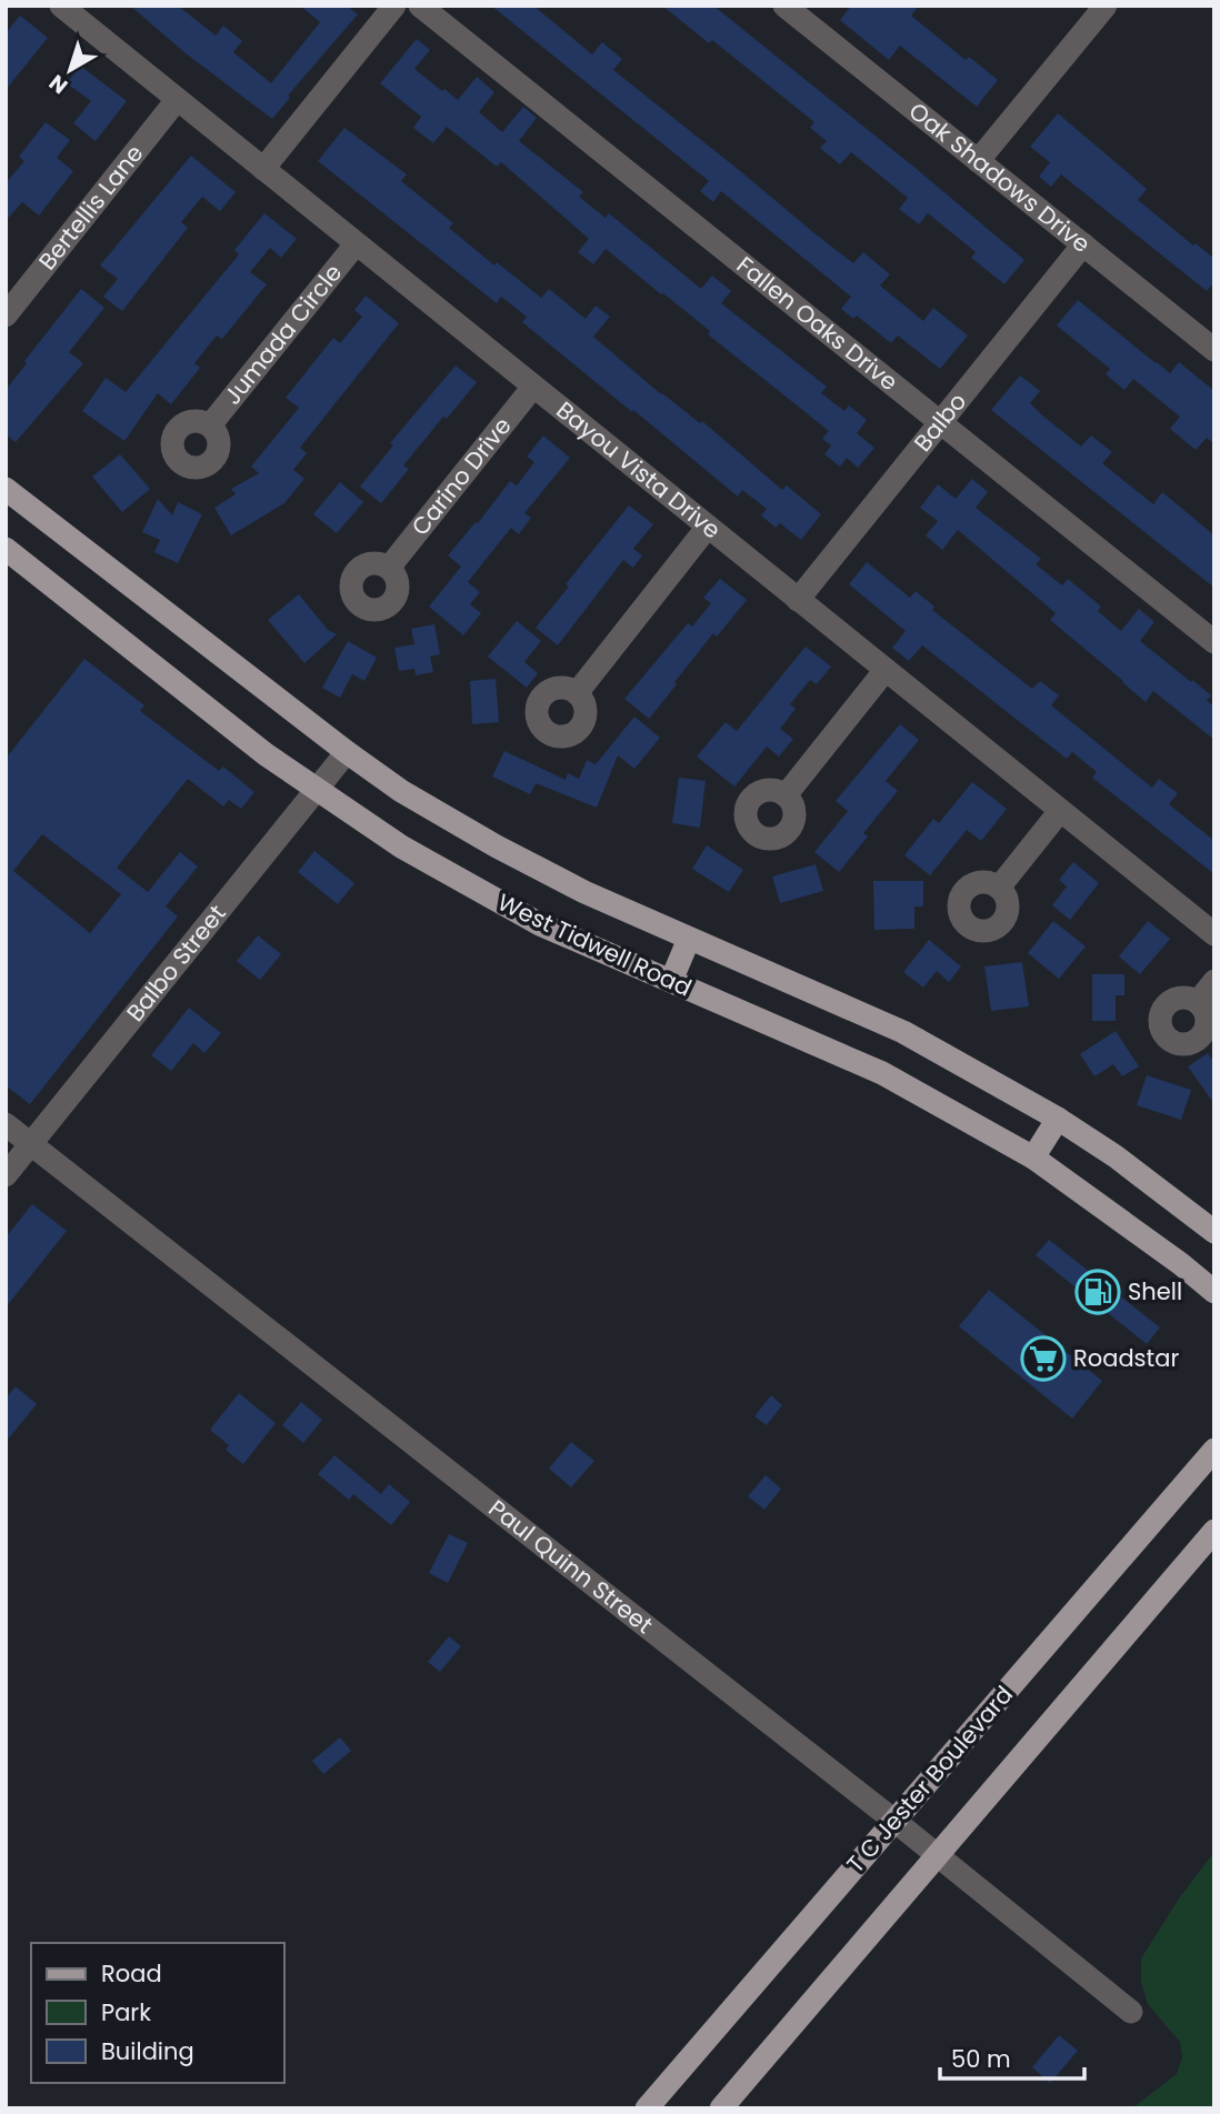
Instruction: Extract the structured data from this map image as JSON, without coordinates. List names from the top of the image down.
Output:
{
  "streets": {
    "main road": ["West Tidwell Road", "T C Jester Boulevard"],
    "street": [
      "Oak Shadows Drive",
      "Bertellis Lane",
      "Fallen Oaks Drive",
      "Jumada Circle",
      "Balbo",
      "Bayou Vista Drive",
      "Carino Drive",
      "Balbo Street",
      "Paul Quinn Street"
    ]
  },
  "crossings": [
    ["Oak Shadows Drive", "Balbo"],
    ["Bertellis Lane", "Bayou Vista Drive"],
    ["Fallen Oaks Drive", "Balbo"],
    ["Jumada Circle", "Bayou Vista Drive"],
    ["Balbo", "Bayou Vista Drive"],
    ["Bayou Vista Drive", "Carino Drive"],
    ["West Tidwell Road", "Balbo Street"],
    ["Balbo Street", "Paul Quinn Street"],
    ["Paul Quinn Street", "T C Jester Boulevard"]
  ],
  "places": {
    "fuel station": ["Shell"],
    "supermarket": ["Roadstar"]
  },
  "legend": ["Road", "Park", "Building"],
  "scale_bar": "50 m",
  "north": "bottom left"
}
